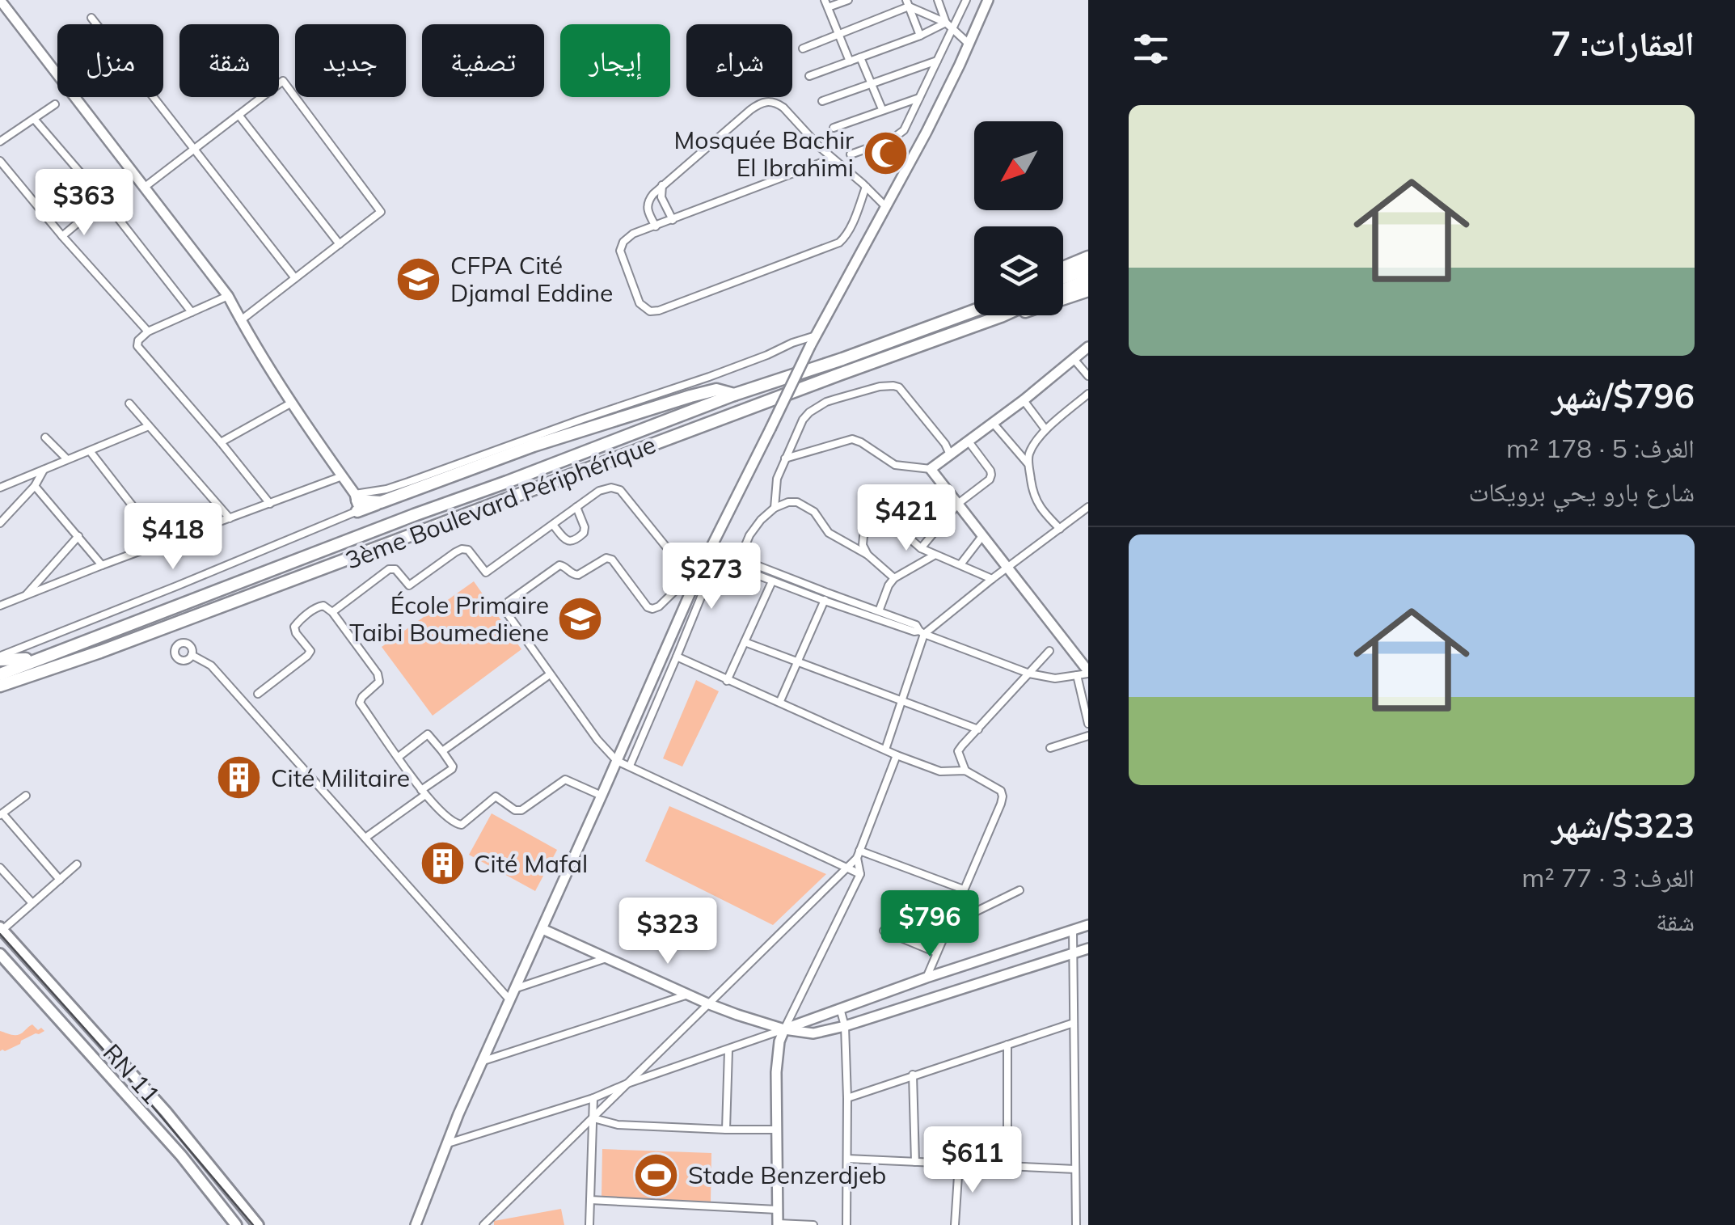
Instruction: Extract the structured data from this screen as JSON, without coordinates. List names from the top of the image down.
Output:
{
  "streets": {
    "highway": ["3ème Boulevard Périphérique"],
    "main road": ["RN 11"]
  },
  "places": {
    "mosque": ["Mosquée Bachir El Ibrahimi"],
    "school or university": ["CFPA Cité Djamal Eddine", "École Primaire Taibi Boumediene"],
    "building": ["Cité Militaire", "Cité Mafal"],
    "sports": ["Stade Benzerdjeb"]
  },
  "north": "bottom left",
  "page": {
    "heading": "العقارات: 7",
    "chip": [
      "شراء",
      "إيجار",
      "تصفية",
      "جديد",
      "شقة",
      "منزل"
    ],
    "list": [
      {
        "name": "$796/شهر",
        "note": "الغرف: 5 · 178 m² · شارع بارو يحي برويكات"
      },
      {
        "name": "$323/شهر",
        "note": "الغرف: 3 · 77 m² · شقة"
      }
    ],
    "price": [
      "$363",
      "$421",
      "$418",
      "$273",
      "$796",
      "$323",
      "$611"
    ]
  }
}
